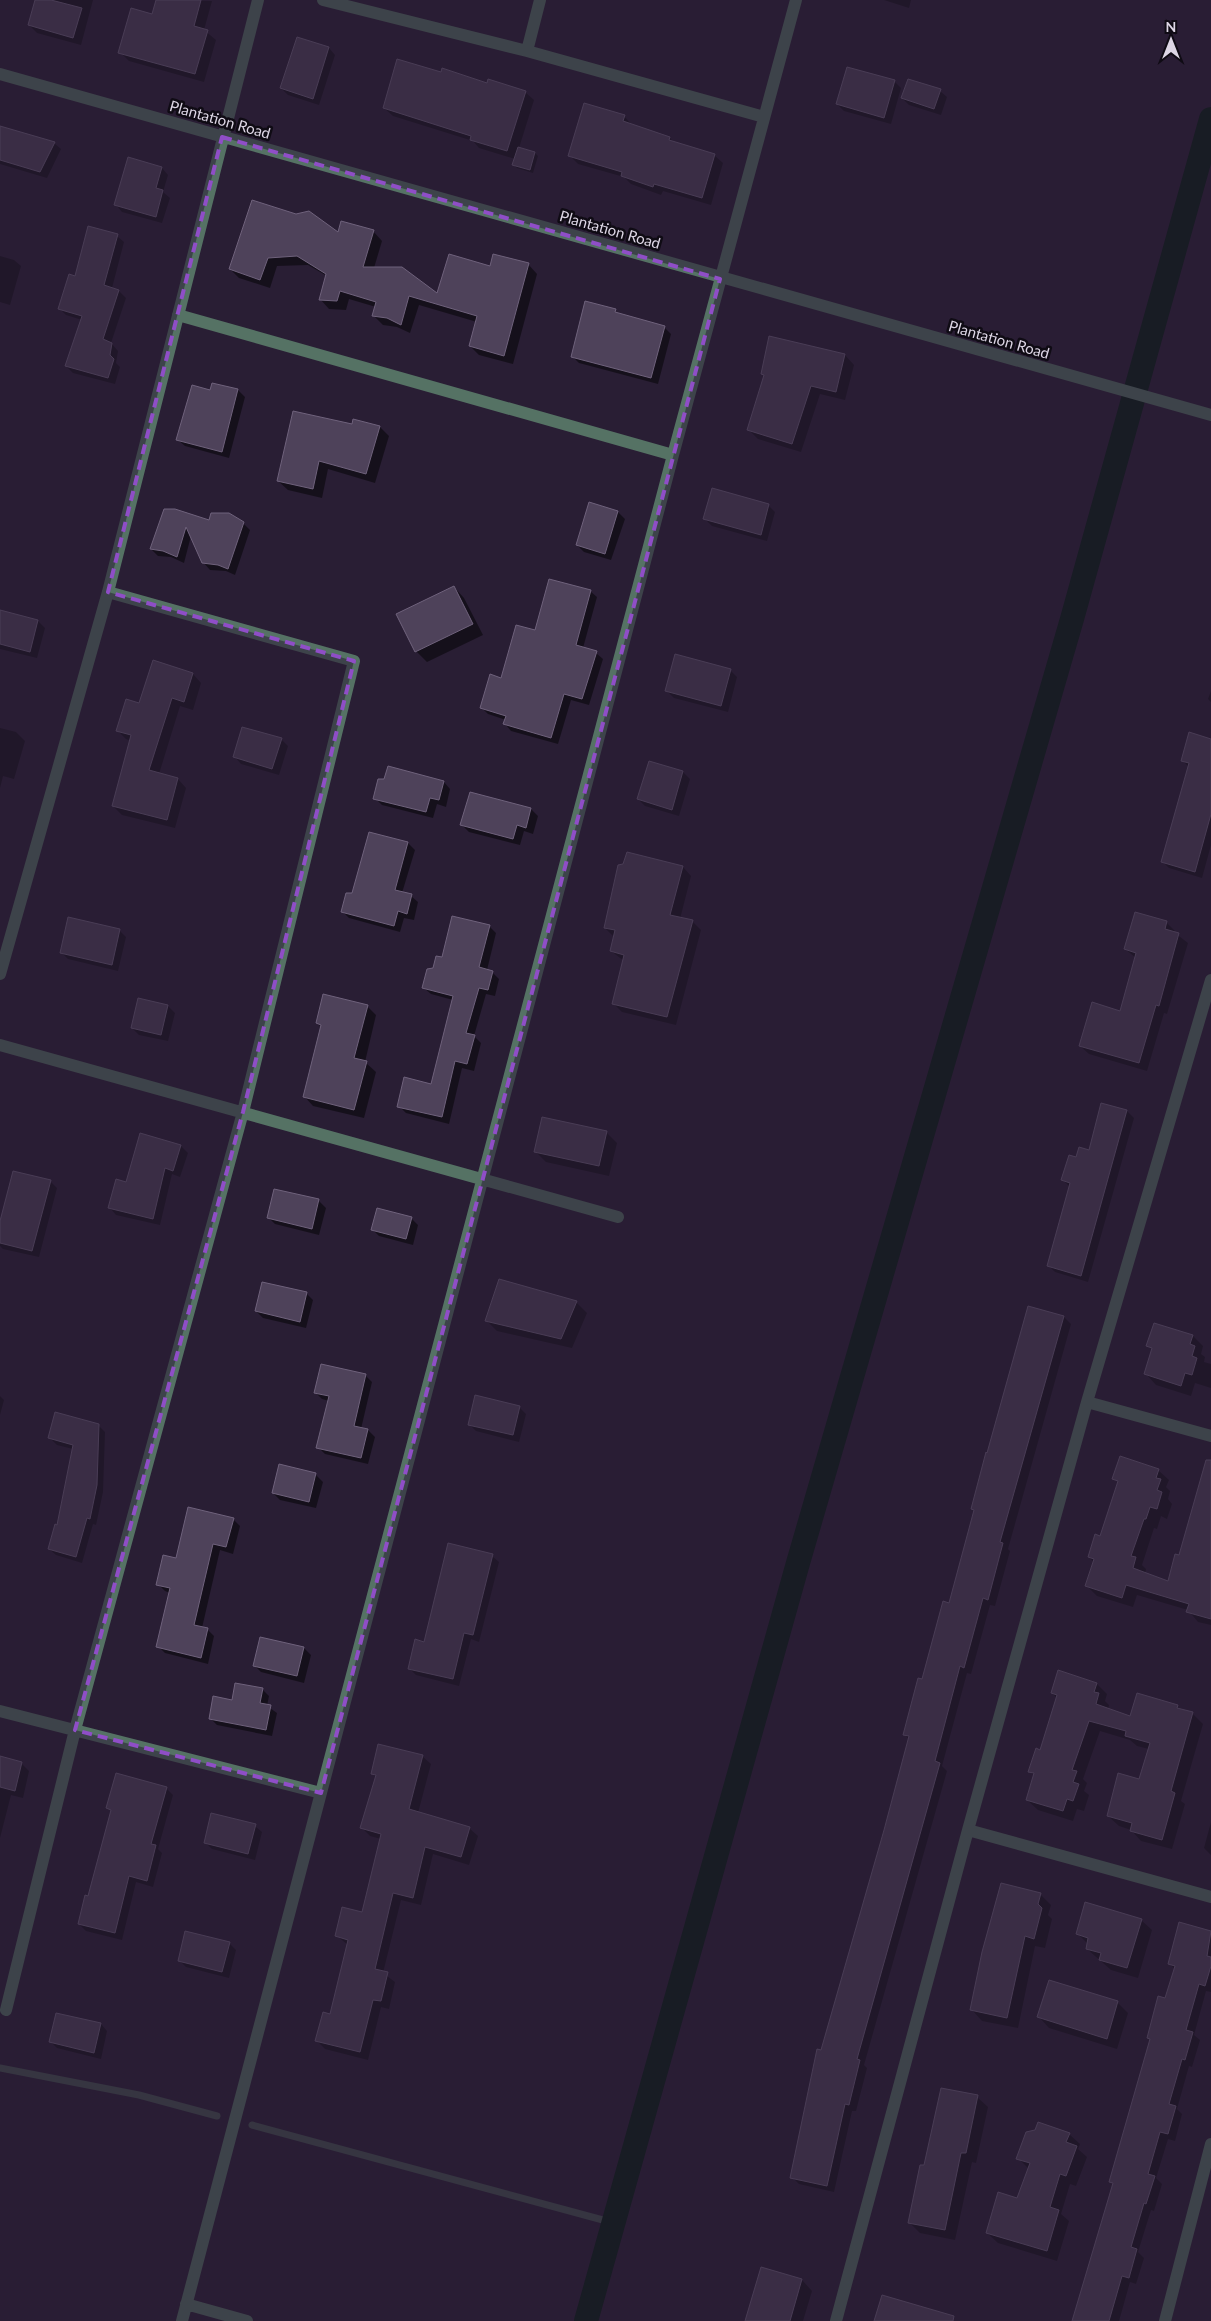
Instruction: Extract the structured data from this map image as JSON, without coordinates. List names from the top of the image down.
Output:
{
  "streets": {
    "street": ["Plantation Road"]
  },
  "north": "top"
}
